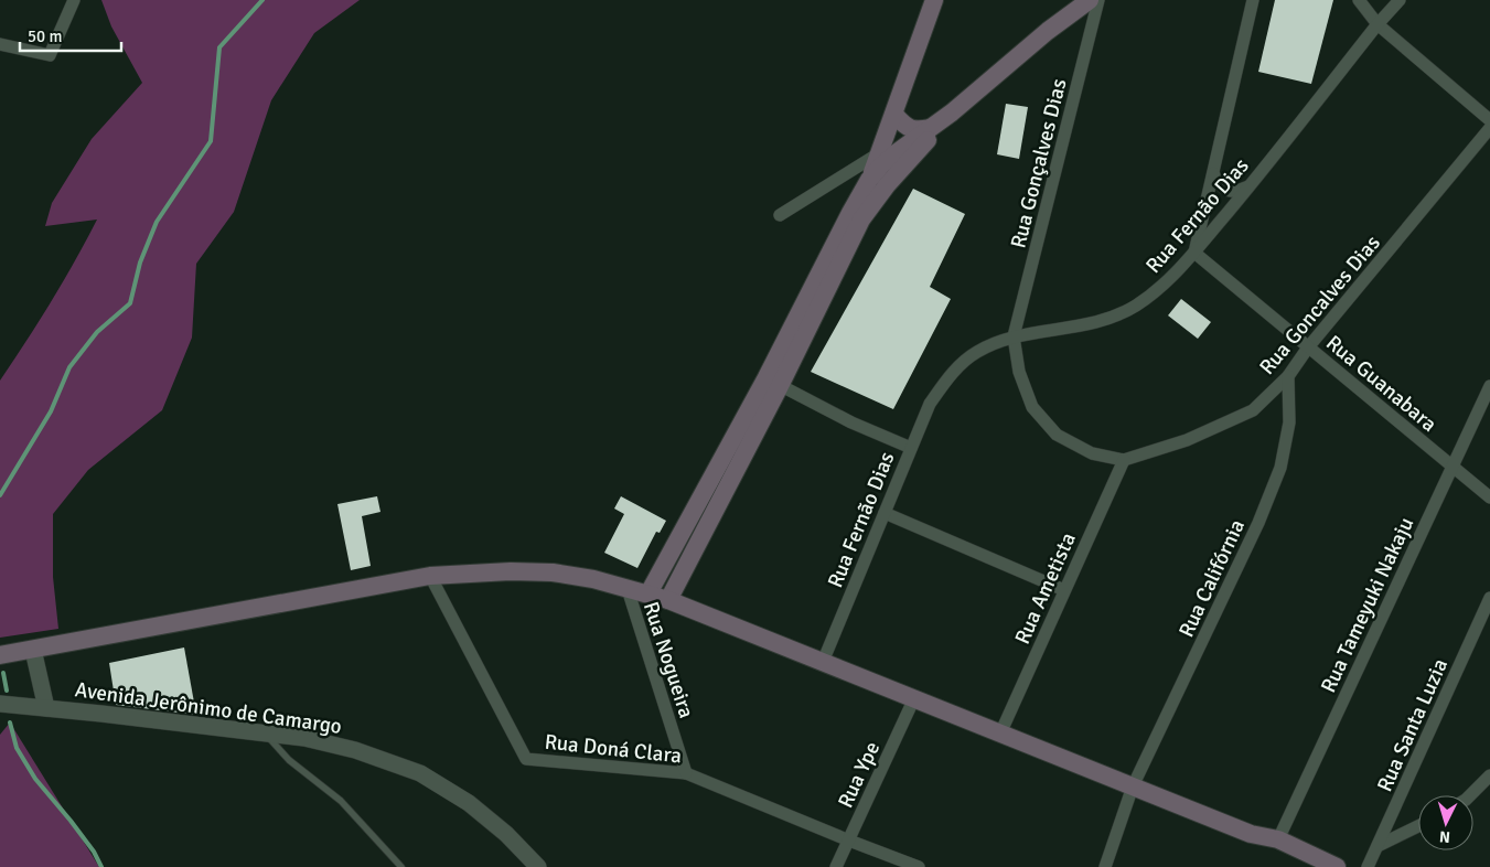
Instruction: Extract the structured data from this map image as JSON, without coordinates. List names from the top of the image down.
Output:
{
  "streets": {
    "street": [
      "Rua Gonçalves Dias",
      "Rua Fernão Dias",
      "Rua Goncalves Dias",
      "Rua Guanabara",
      "Rua Califórnia",
      "Rua Ametista",
      "Rua Tameyuki Nakaju",
      "Rua Nogueira",
      "Avenida Jerônimo de Camargo",
      "Rua Santa Luzia",
      "Rua Doná Clara",
      "Rua Ype"
    ]
  },
  "crossings": [
    ["Rua Gonçalves Dias", "Rua Fernão Dias"],
    ["Rua Gonçalves Dias", "Rua Goncalves Dias"],
    ["Rua Fernão Dias", "Rua Goncalves Dias"],
    ["Rua Fernão Dias", "Rua Guanabara"],
    ["Rua Goncalves Dias", "Rua Guanabara"],
    ["Rua Goncalves Dias", "Rua Califórnia"],
    ["Rua Goncalves Dias", "Rua Ametista"],
    ["Rua Guanabara", "Rua Tameyuki Nakaju"],
    ["Rua Nogueira", "Rua Doná Clara"],
    ["Rua Doná Clara", "Rua Ype"]
  ],
  "scale_bar": "50 m",
  "north": "bottom"
}
